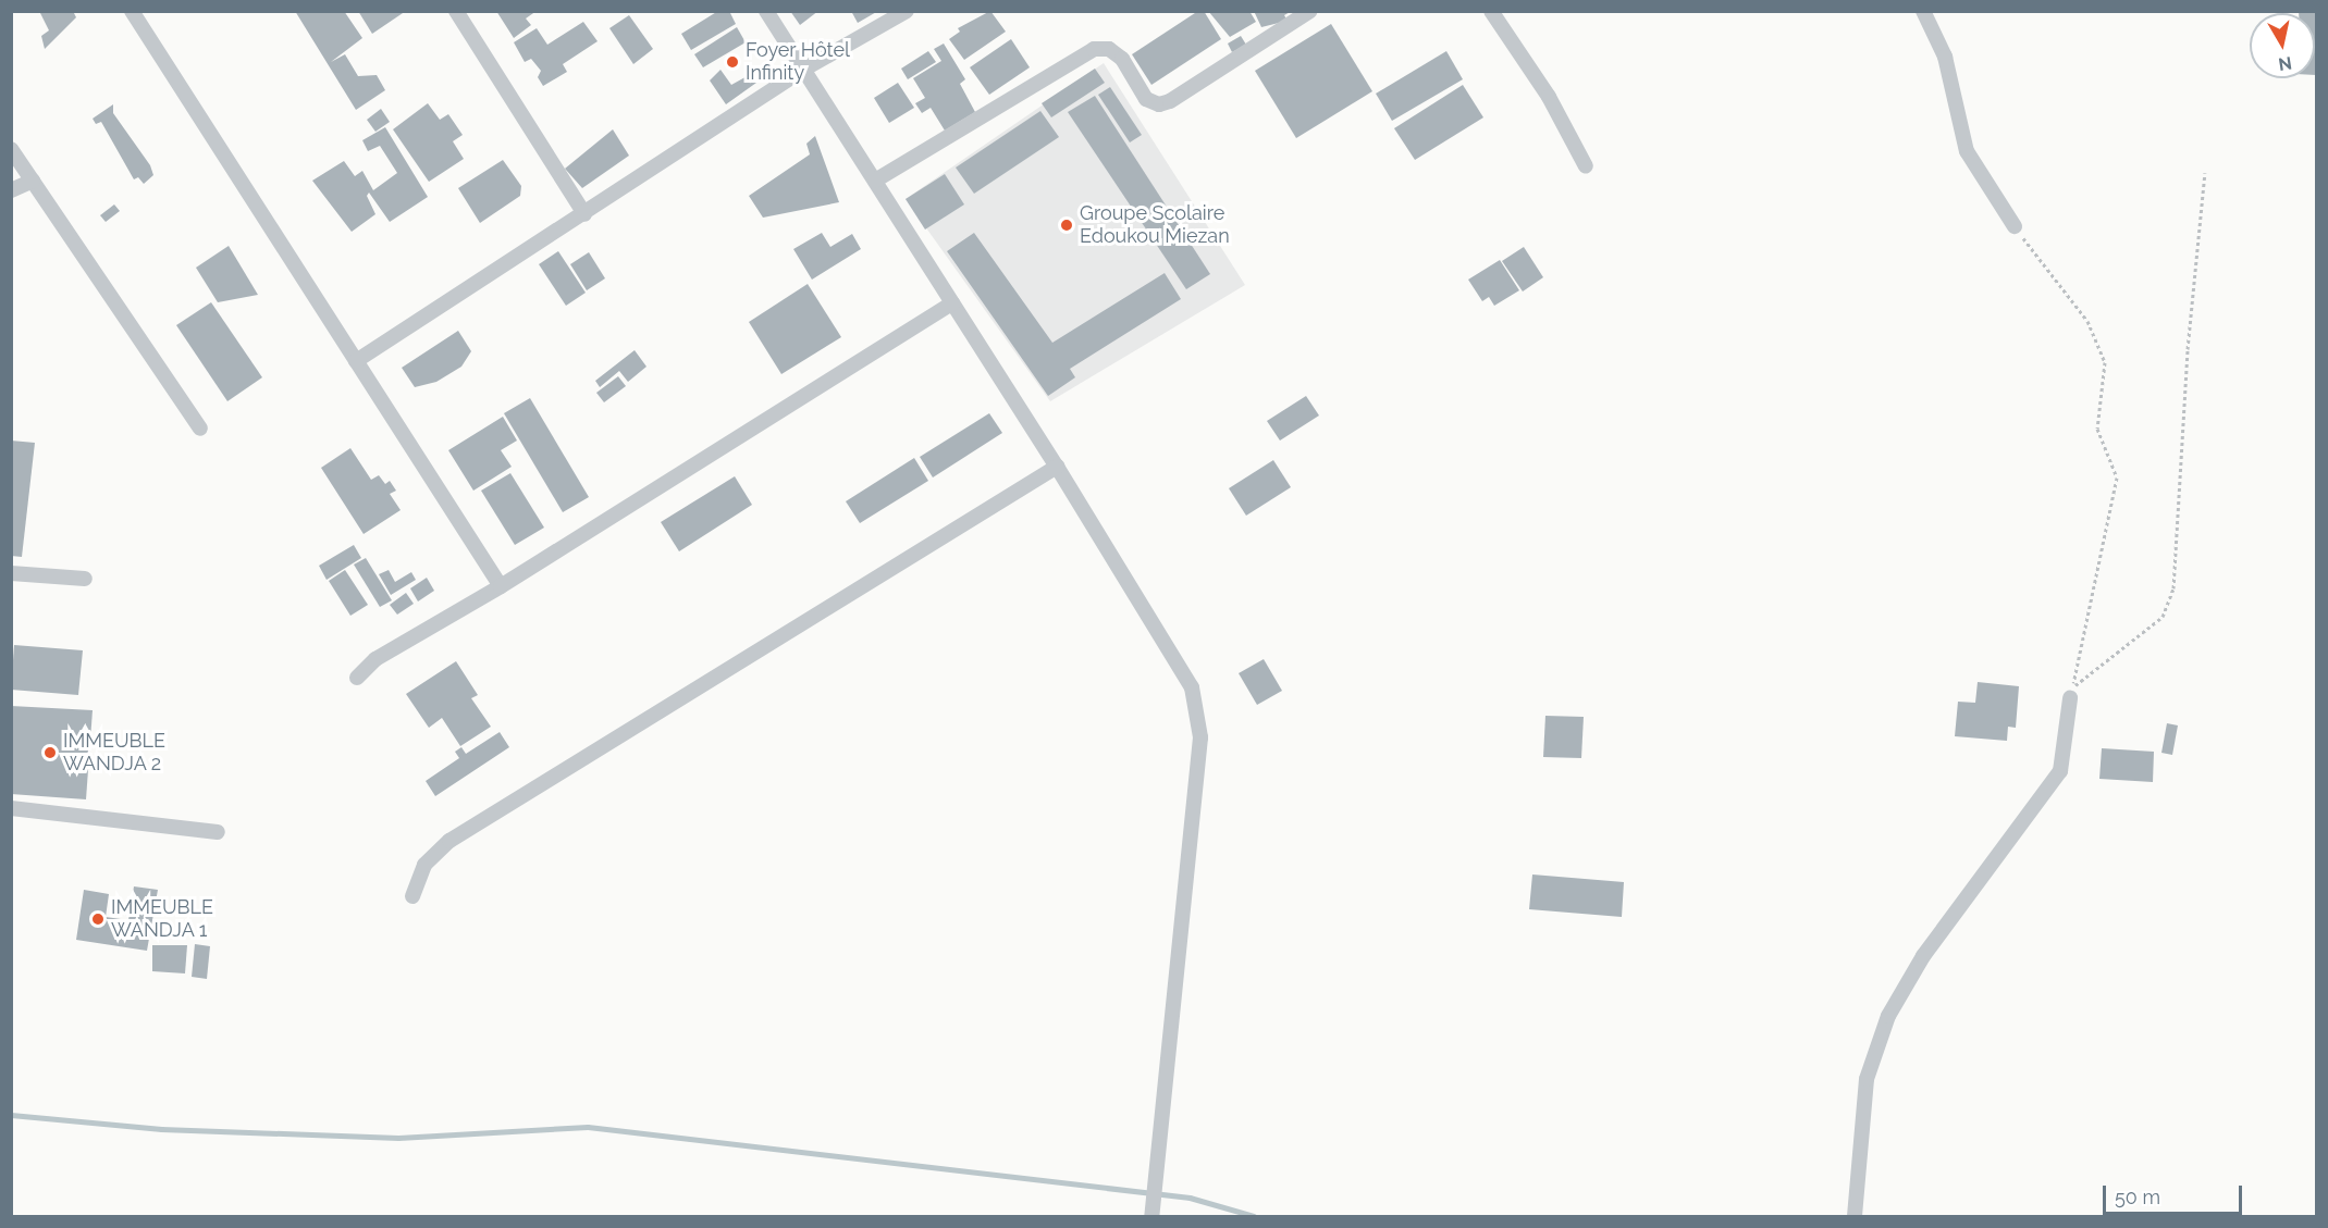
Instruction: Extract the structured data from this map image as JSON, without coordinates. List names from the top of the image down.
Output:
{
  "places": [
    "Foyer Hôtel Infinity",
    "Groupe Scolaire Edoukou Miezan",
    "IMMEUBLE WANDJA 2",
    "IMMEUBLE WANDJA 1"
  ],
  "scale_bar": "50 m",
  "north": "bottom"
}
